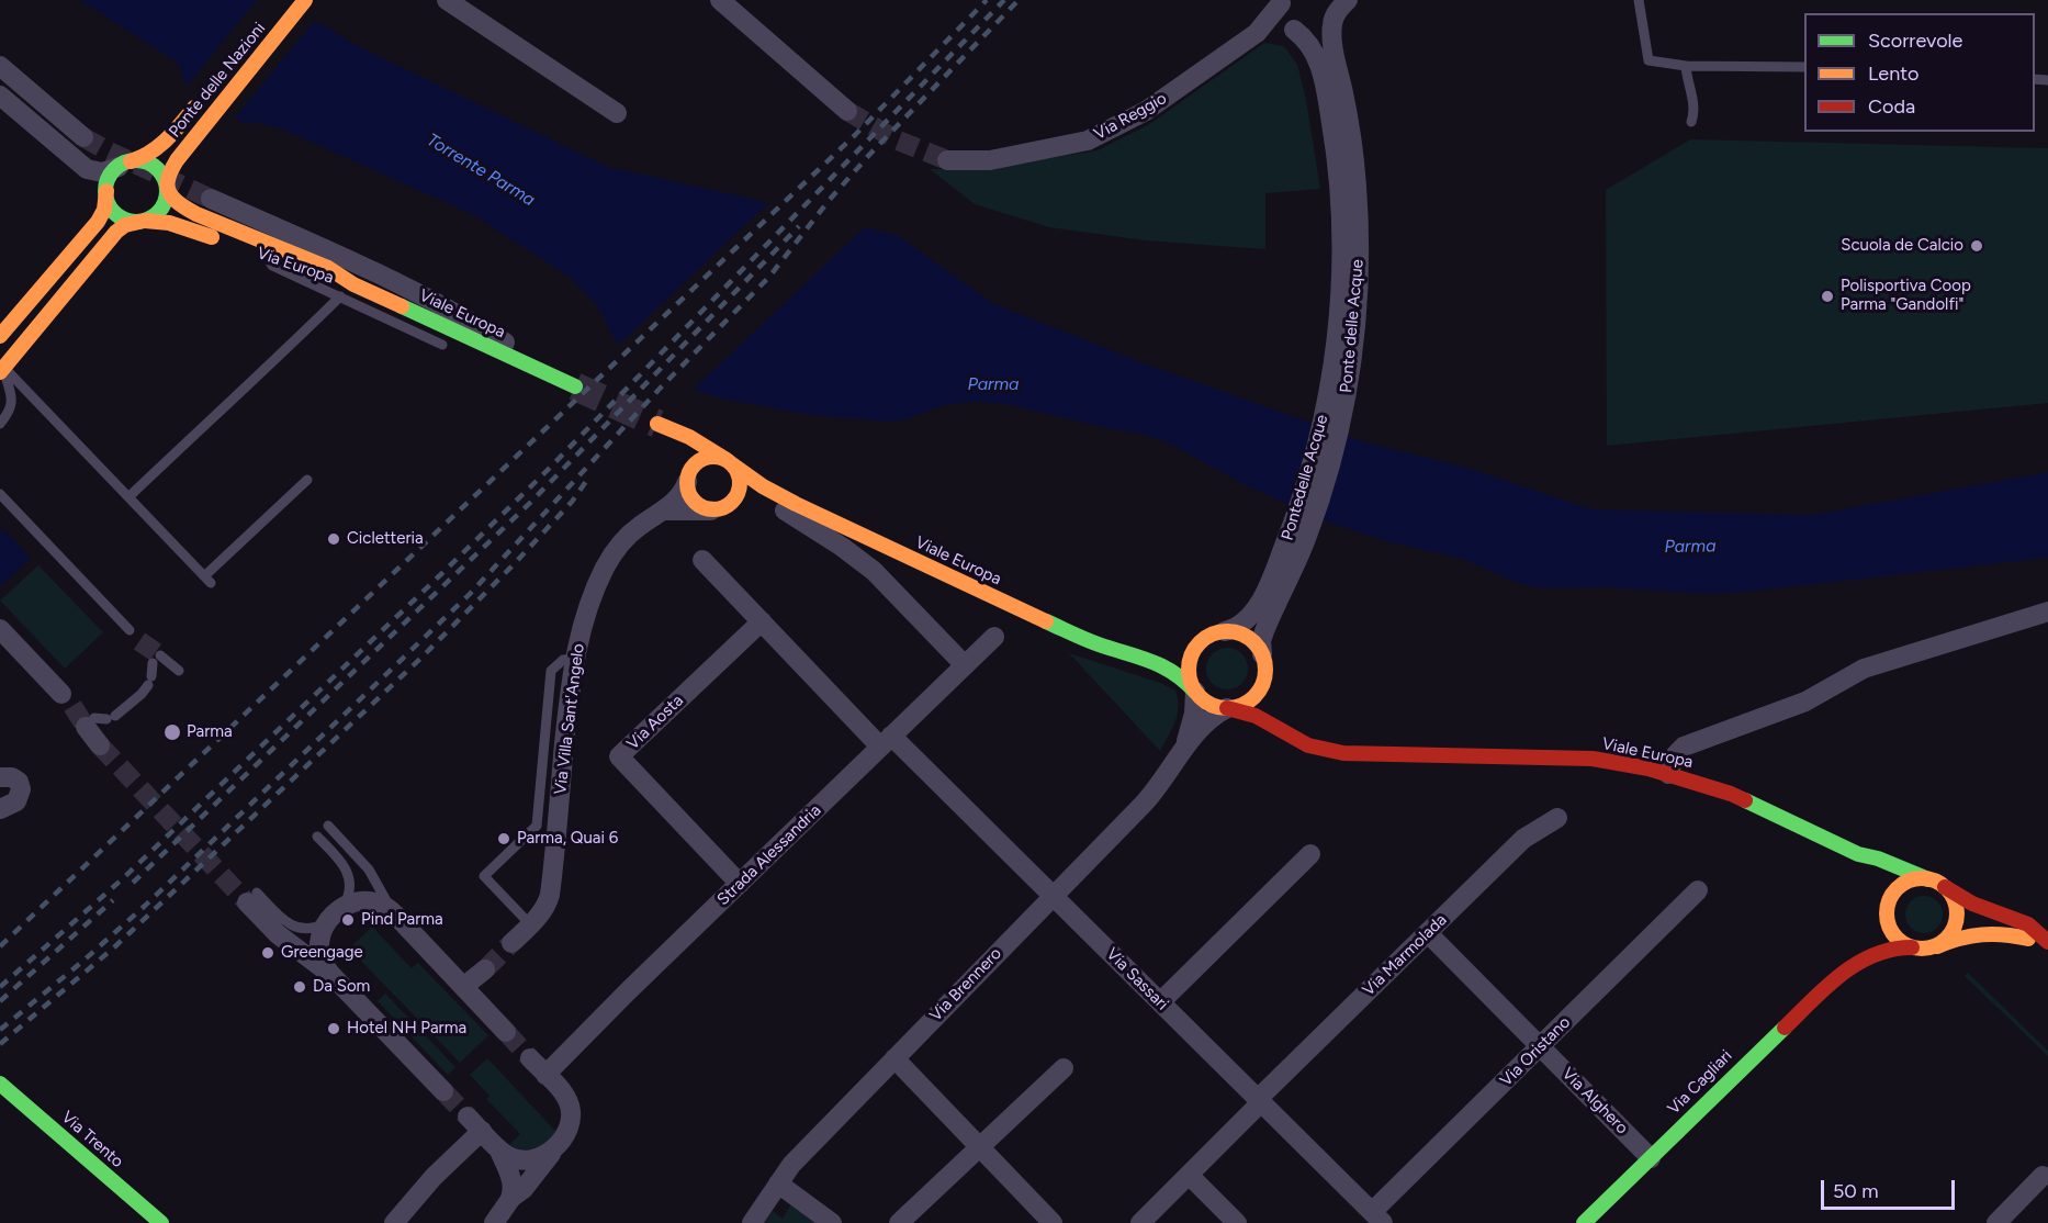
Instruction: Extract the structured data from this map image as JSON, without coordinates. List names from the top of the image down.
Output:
{
  "streets": {
    "main road": [
      "Ponte delle Nazioni",
      "Via Europa",
      "Viale Europa",
      "Via Cagliari",
      "Via Trento"
    ],
    "street": [
      "Via Reggio",
      "Ponte delle Acque",
      "Pontedelle Acque",
      "Via Villa Sant'Angelo",
      "Via Aosta",
      "Strada Alessandria",
      "Via Marmolada",
      "Via Sassari",
      "Via Brennero",
      "Via Oristano",
      "Via Alghero"
    ]
  },
  "crossings": [
    ["Ponte delle Nazioni", "Via Europa"],
    ["Via Reggio", "Ponte delle Acque"],
    ["Via Europa", "Viale Europa"],
    ["Viale Europa", "Via Brennero"],
    ["Viale Europa", "Via Cagliari"],
    ["Ponte delle Acque", "Pontedelle Acque"],
    ["Via Aosta", "Strada Alessandria"],
    ["Via Aosta", "Via Sassari"],
    ["Strada Alessandria", "Via Sassari"],
    ["Via Marmolada", "Via Sassari"],
    ["Via Marmolada", "Via Alghero"],
    ["Via Sassari", "Via Brennero"],
    ["Via Sassari", "Via Oristano"],
    ["Via Oristano", "Via Alghero"],
    ["Via Cagliari", "Via Alghero"]
  ],
  "water": ["Torrente Parma", "Parma"],
  "places": [
    "Scuola de Calcio",
    "Polisportiva Coop Parma \"Gandolfi\"",
    "Cicletteria",
    "Parma",
    "Parma, Quai 6",
    "Pind Parma",
    "Greengage",
    "Da Som",
    "Hotel NH Parma"
  ],
  "legend": ["Scorrevole", "Lento", "Coda"],
  "scale_bar": "50 m"
}
